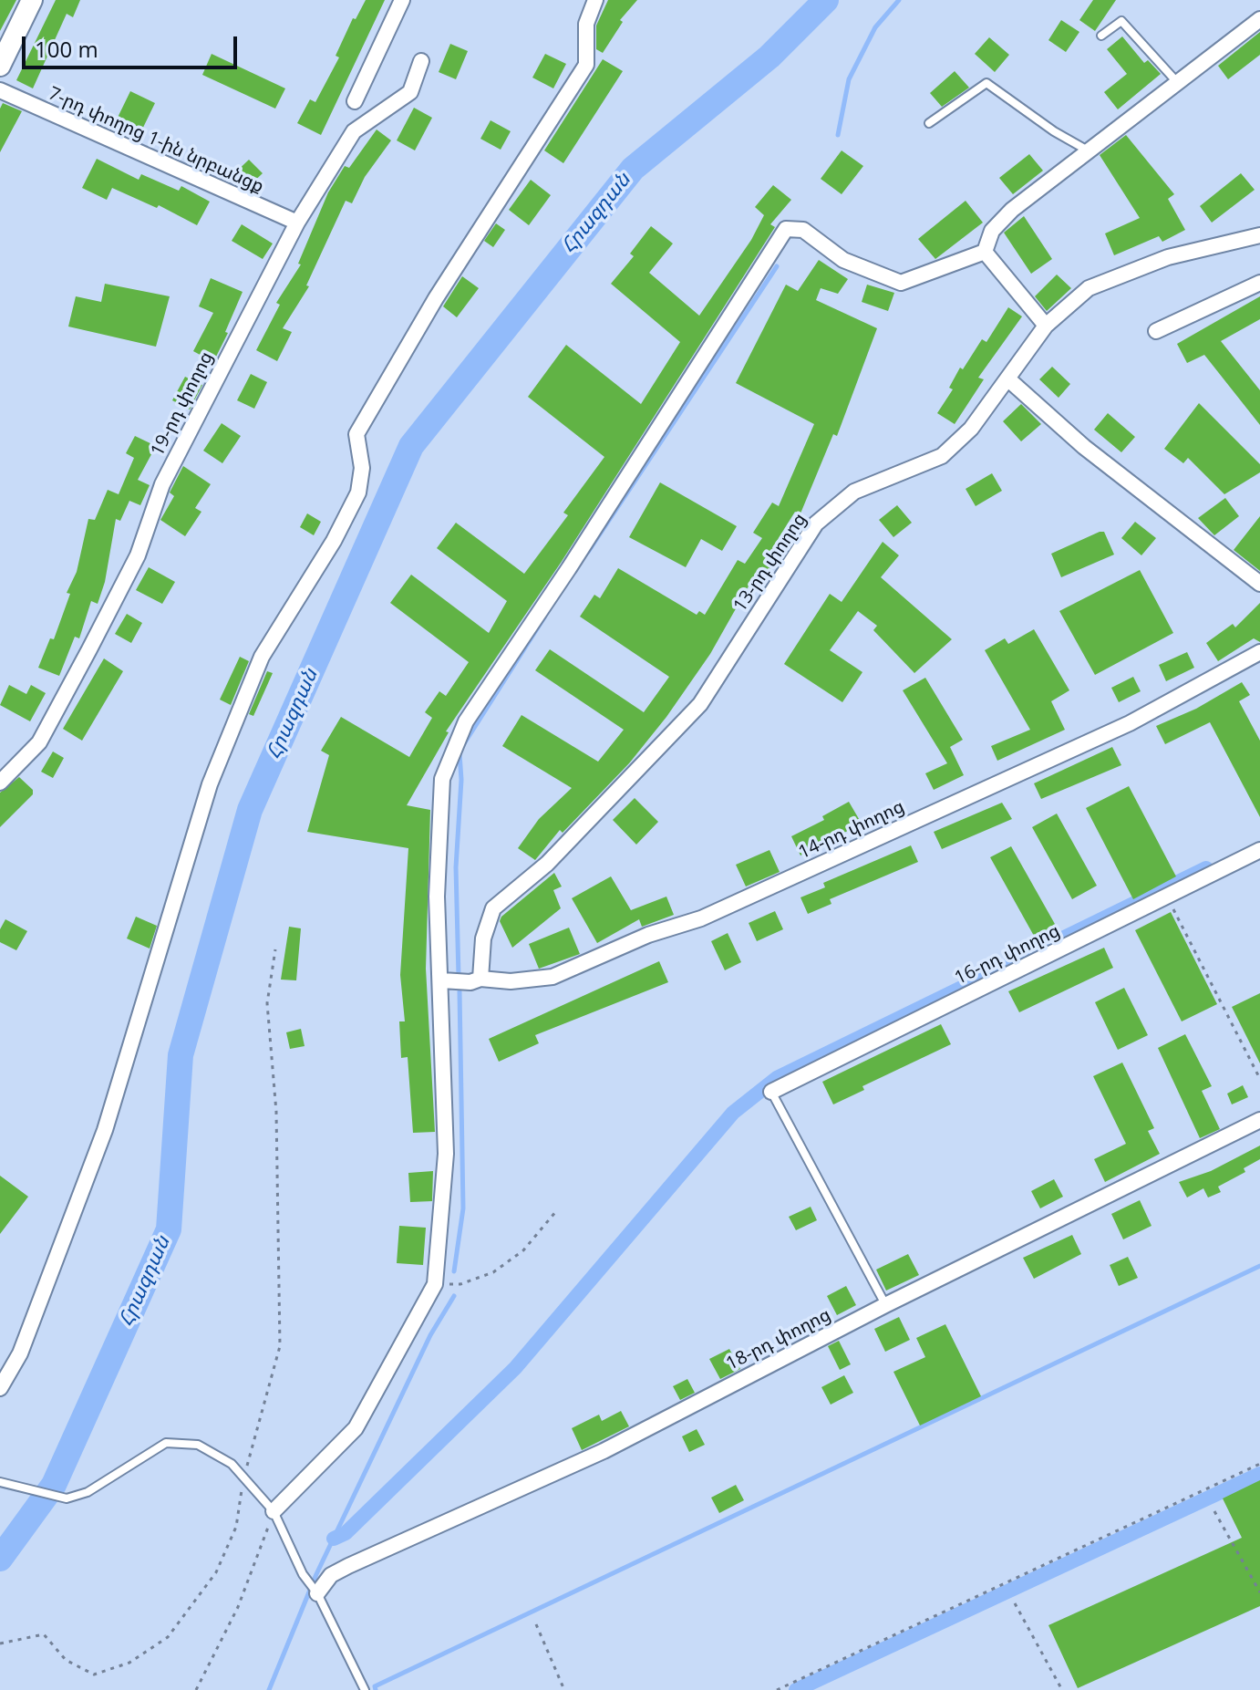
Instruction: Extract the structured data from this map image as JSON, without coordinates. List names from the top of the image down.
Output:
{
  "streets": {
    "street": [
      "7-րդ փողոց 1-ին նրբանցք",
      "19-րդ փողոց",
      "13-րդ փողոց",
      "14-րդ փողոց",
      "16-րդ փողոց",
      "18-րդ փողոց"
    ]
  },
  "crossings": [
    ["7-րդ փողոց 1-ին նրբանցք", "19-րդ փողոց"],
    ["13-րդ փողոց", "14-րդ փողոց"]
  ],
  "water": ["Հրազդան"],
  "scale_bar": "100 m"
}
